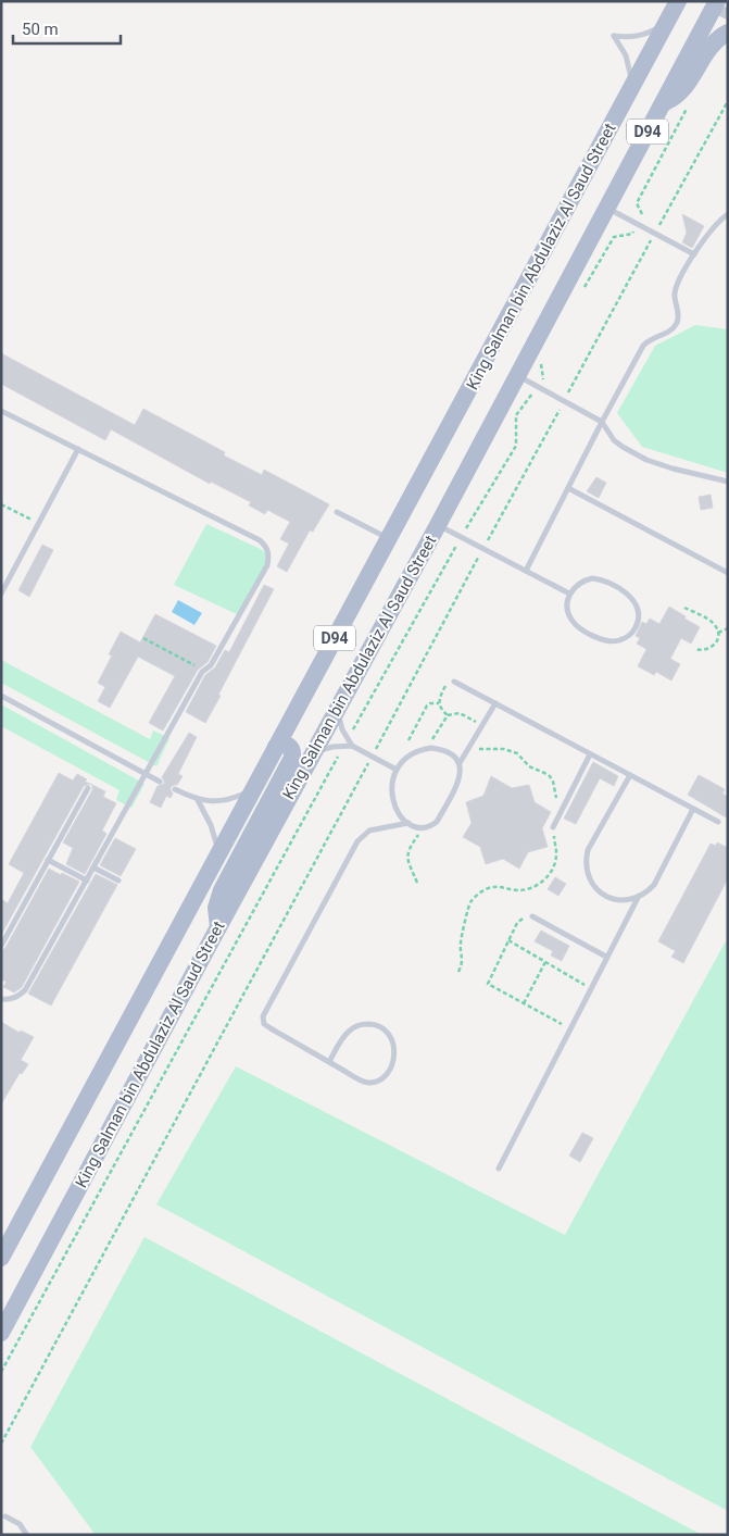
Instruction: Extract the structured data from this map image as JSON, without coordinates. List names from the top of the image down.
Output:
{
  "streets": {
    "main road": ["D94", "King Salman bin Abdulaziz Al Saud Street"]
  },
  "scale_bar": "50 m"
}
